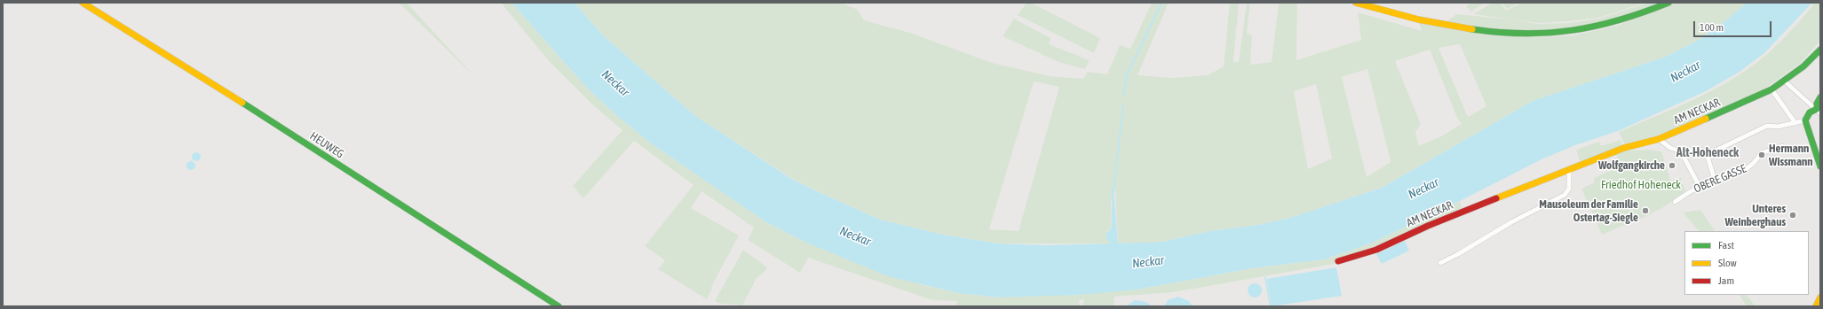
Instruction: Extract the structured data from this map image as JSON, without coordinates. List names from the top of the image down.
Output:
{
  "streets": {
    "street": ["AM NECKAR", "HEUWEG", "OBERE GASSE"]
  },
  "districts": ["Alt-Hoheneck"],
  "water": ["Neckar"],
  "parks": ["Friedhof Hoheneck"],
  "places": [
    "Hermann Wissmann",
    "Wolfgangkirche",
    "Mausoleum der Familie Ostertag-Siegle",
    "Unteres Weinberghaus"
  ],
  "legend": ["Fast", "Slow", "Jam"],
  "scale_bar": "100 m"
}
